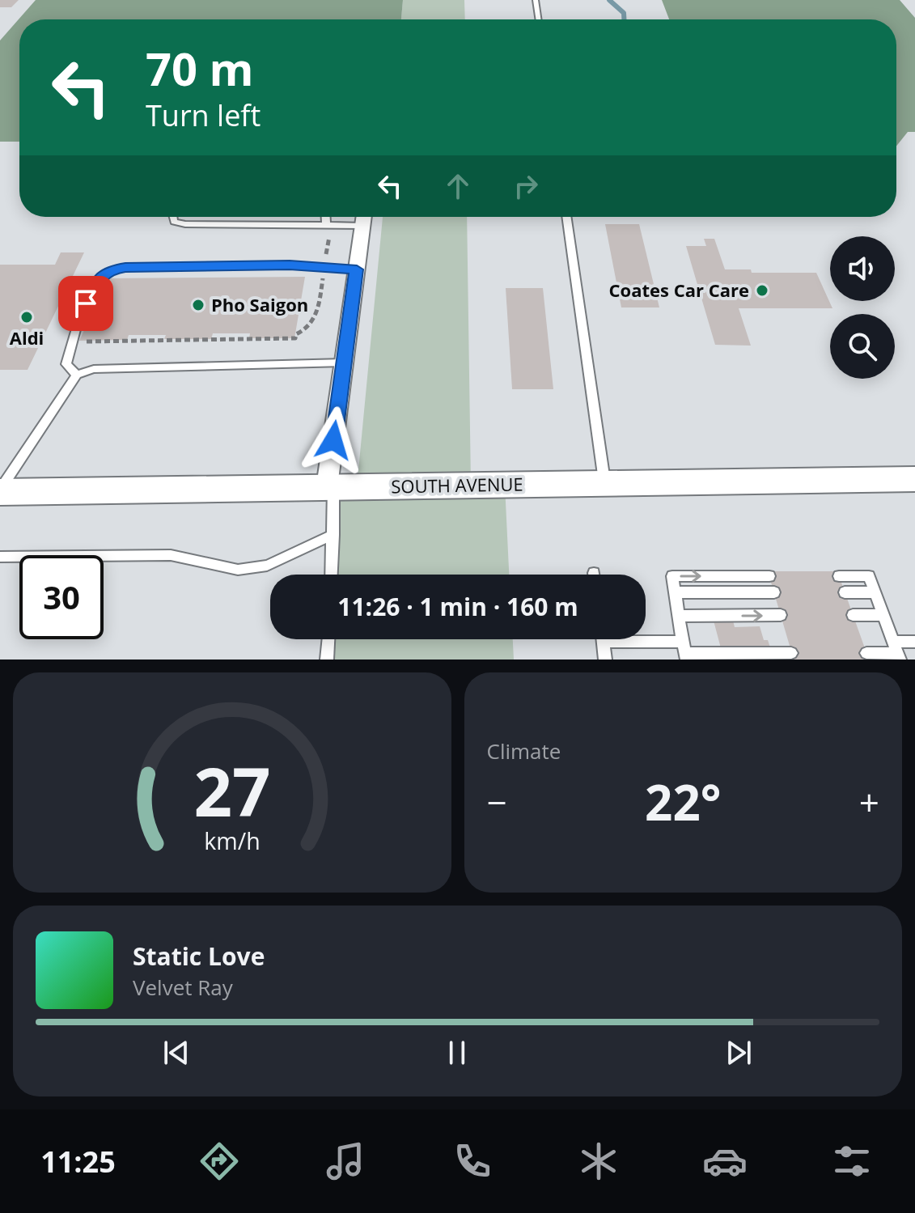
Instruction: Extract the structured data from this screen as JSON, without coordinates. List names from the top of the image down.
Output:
{
  "streets": {
    "main road": ["SOUTH AVENUE"]
  },
  "places": ["Coates Car Care", "Pho Saigon", "Aldi"],
  "page": {
    "turn": ["70 m", "Turn left"],
    "limit": "30",
    "trip": "11:26 · 1 min · 160 m",
    "tile": "Climate",
    "heat": ["−", "22°", "+"],
    "song": ["Static Love", "Velvet Ray"],
    "tabs": "11:25",
    "gauge": ["27", "km/h"]
  }
}
